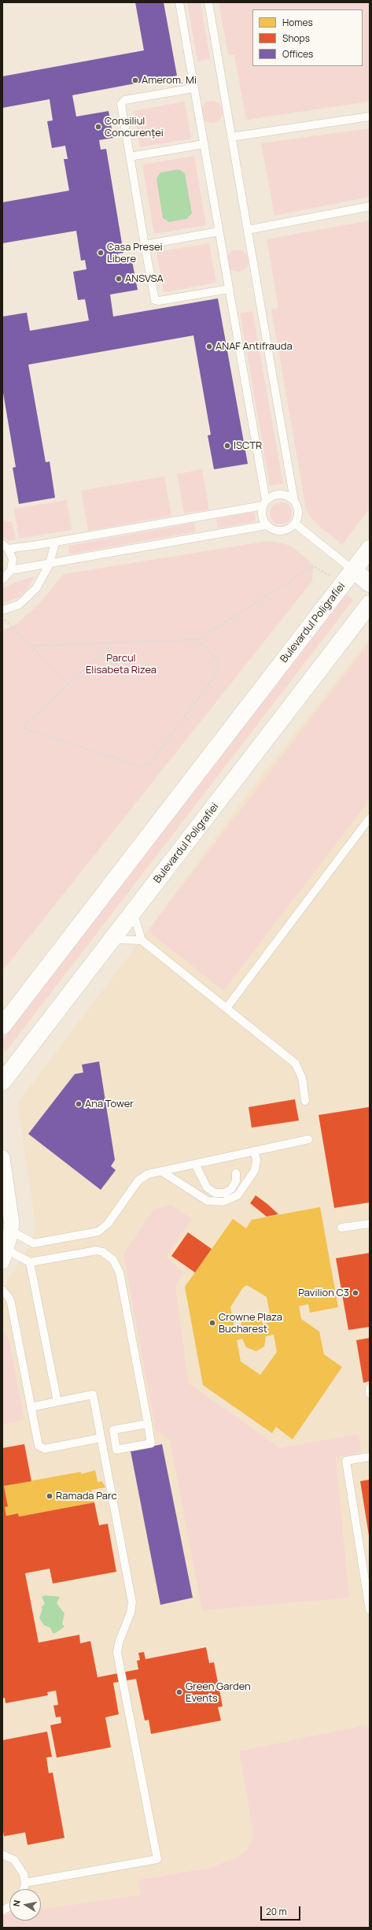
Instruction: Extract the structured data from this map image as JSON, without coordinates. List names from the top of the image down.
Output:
{
  "streets": {
    "main road": ["Bulevardul Poligrafiei"]
  },
  "parks": ["Parcul Elisabeta Rizea"],
  "places": [
    "Amerom. Mi",
    "Consiliul Concurenței",
    "Casa Presei Libere",
    "ANSVSA",
    "ANAF Antifrauda",
    "ISCTR",
    "Ana Tower",
    "Pavilion C3",
    "Crowne Plaza Bucharest",
    "Ramada Parc",
    "Green Garden Events"
  ],
  "legend": ["Homes", "Shops", "Offices"],
  "scale_bar": "20 m",
  "north": "left"
}
